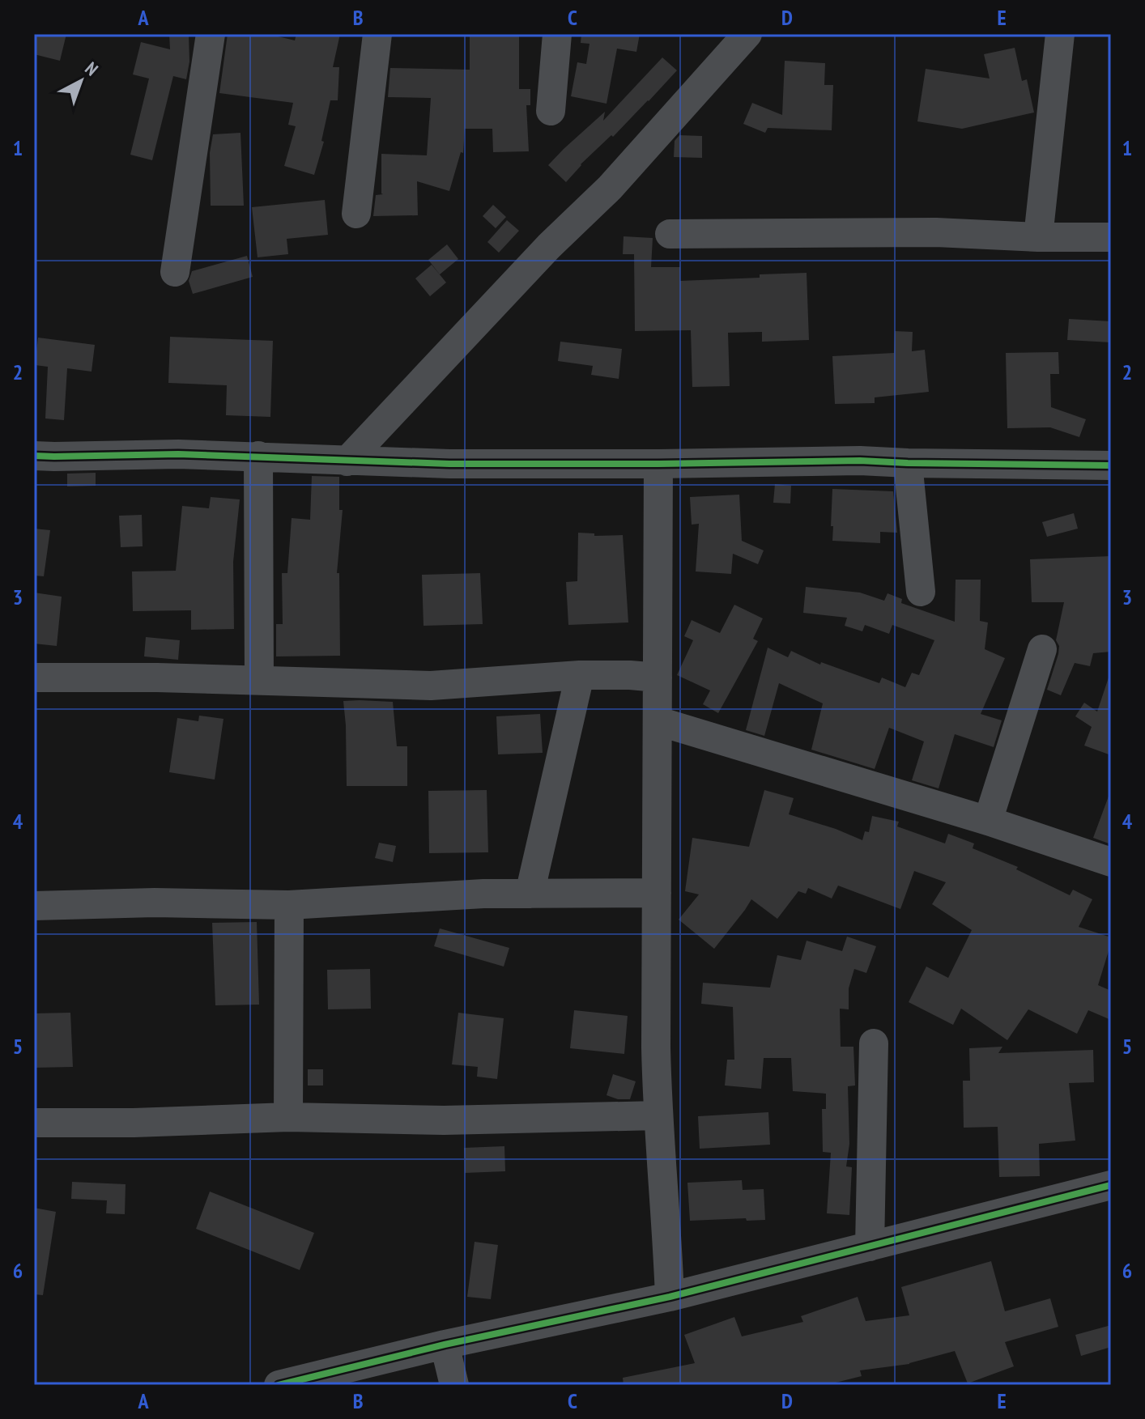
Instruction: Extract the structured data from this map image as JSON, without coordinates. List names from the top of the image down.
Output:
{
  "north": "top right",
  "grid": {
    "columns": [
      "A",
      "B",
      "C",
      "D",
      "E"
    ],
    "rows": [
      "1",
      "2",
      "3",
      "4",
      "5",
      "6"
    ]
  }
}
